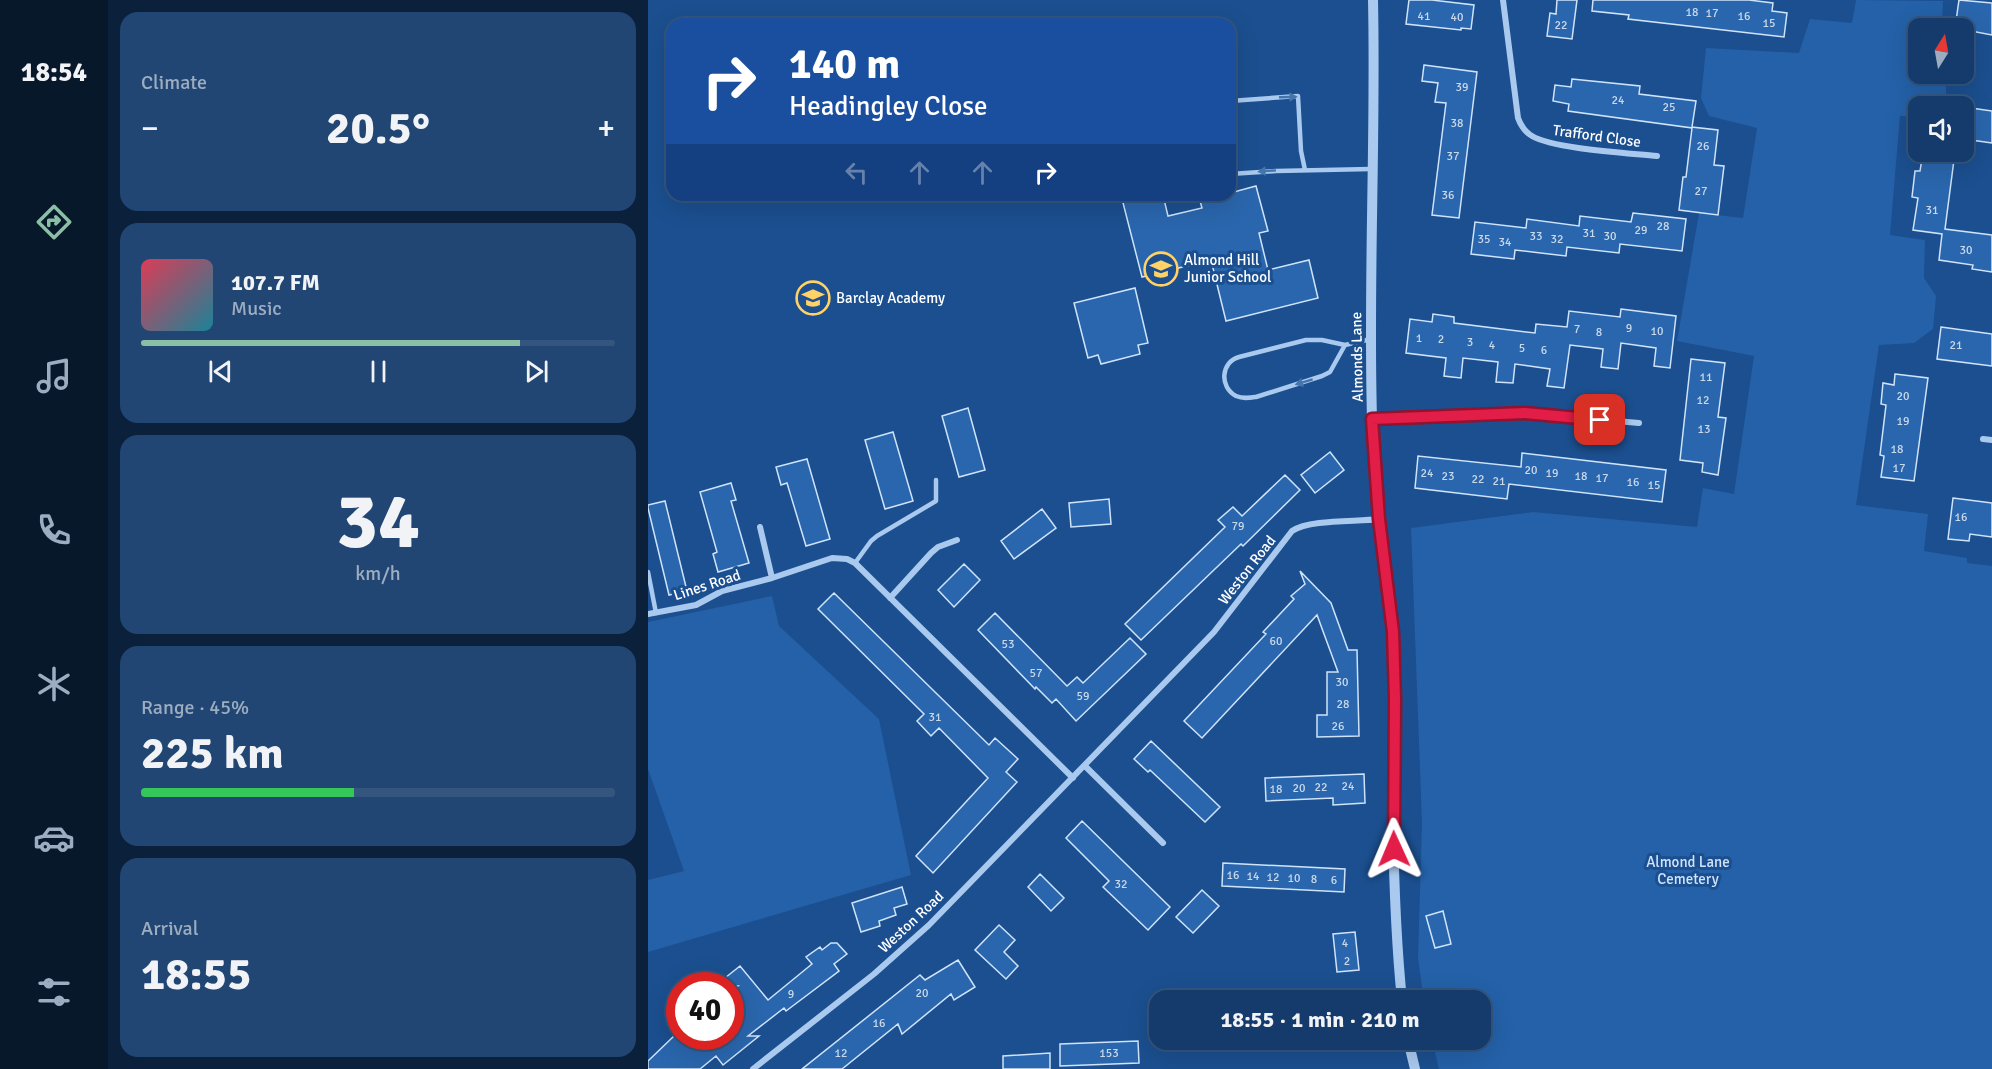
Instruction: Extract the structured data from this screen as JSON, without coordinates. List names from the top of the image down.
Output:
{
  "streets": {
    "street": [
      "Trafford Close",
      "Almonds Lane",
      "Weston Road",
      "Lines Road"
    ]
  },
  "crossings": [
    ["Almonds Lane", "Weston Road"]
  ],
  "parks": ["Almond Lane Cemetery"],
  "places": {
    "school or university": ["Almond Hill Junior School", "Barclay Academy"]
  },
  "house_numbers": [
    "18",
    "17",
    "41",
    "16",
    "40",
    "15",
    "22",
    "39",
    "24",
    "25",
    "38",
    "26",
    "37",
    "27",
    "36",
    "31",
    "28",
    "29",
    "31",
    "33",
    "30",
    "35",
    "32",
    "34",
    "30",
    "9",
    "7",
    "10",
    "8",
    "1",
    "2",
    "3",
    "4",
    "21",
    "5",
    "6",
    "11",
    "20",
    "12",
    "19",
    "13",
    "18",
    "17",
    "20",
    "24",
    "19",
    "23",
    "18",
    "17",
    "22",
    "21",
    "16",
    "15",
    "16",
    "79",
    "60",
    "53",
    "57",
    "30",
    "59",
    "28",
    "31",
    "26",
    "24",
    "22",
    "20",
    "18",
    "16",
    "14",
    "12",
    "10",
    "8",
    "6",
    "32",
    "4",
    "2",
    "20",
    "9",
    "16",
    "12",
    "153"
  ],
  "north": "top",
  "page": {
    "tabs": "18:54",
    "tile": [
      "Climate",
      ["34", "km/h"],
      ["Range · 45%", "225 km"],
      ["Arrival", "18:55"]
    ],
    "turn": ["140 m", "Headingley Close"],
    "heat": ["−", "20.5°", "+"],
    "song": ["107.7 FM", "Music"],
    "limit": "40",
    "trip": "18:55 · 1 min · 210 m"
  }
}
